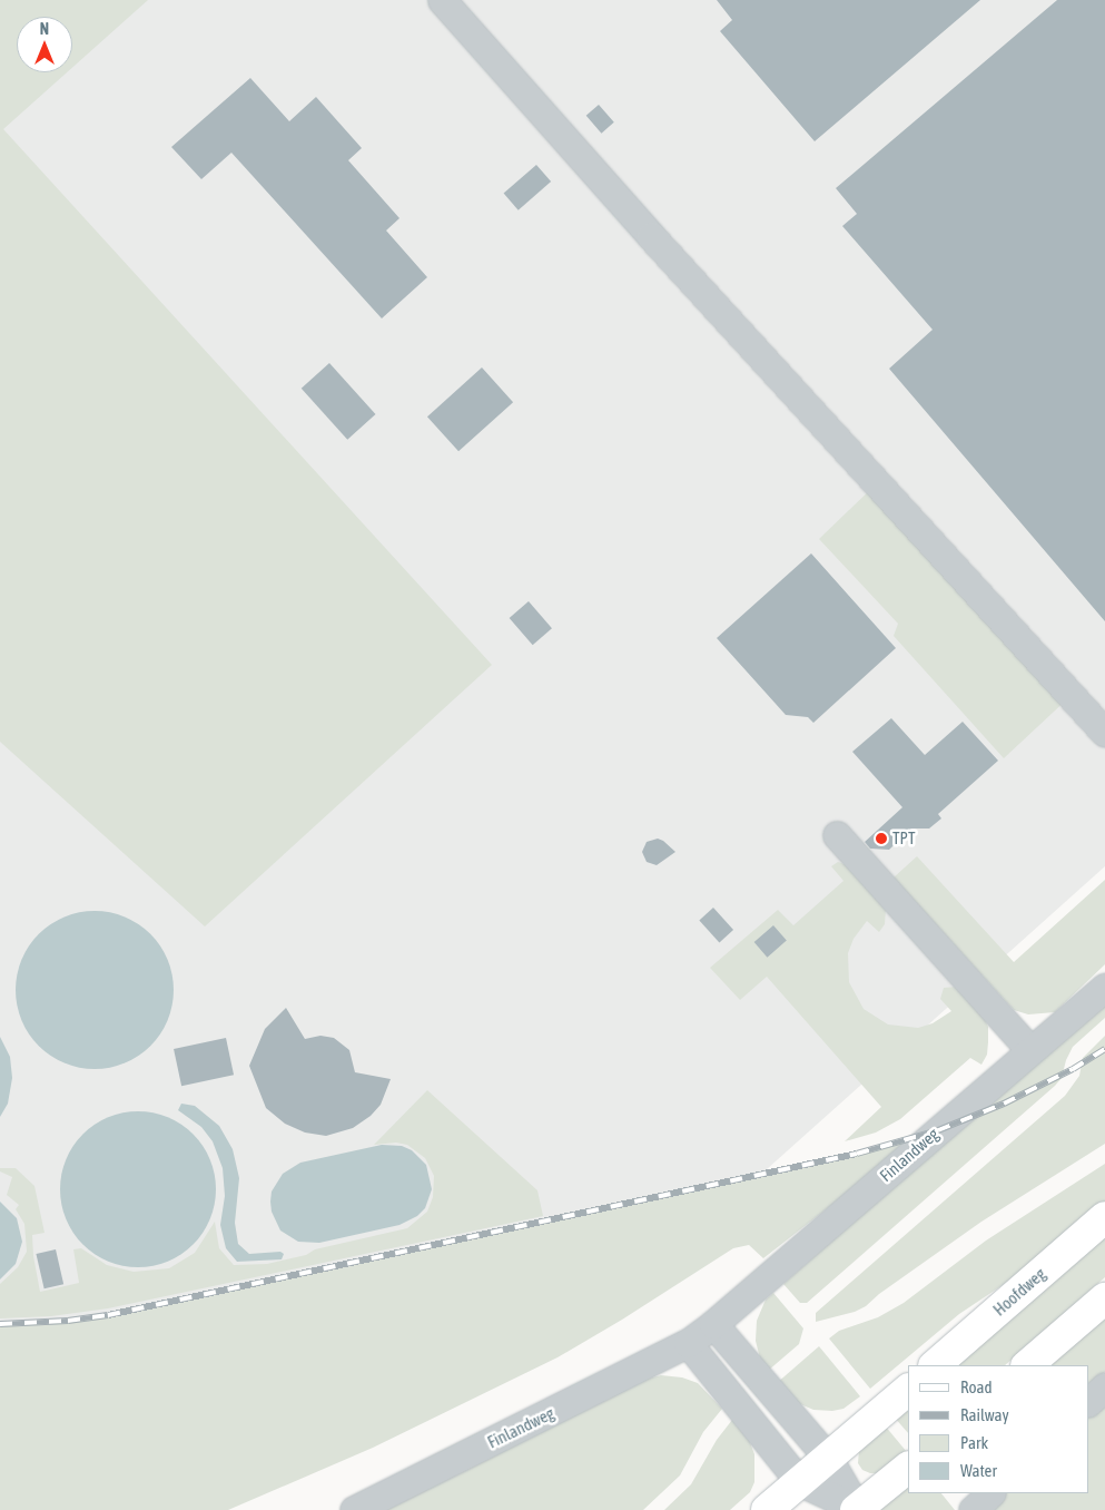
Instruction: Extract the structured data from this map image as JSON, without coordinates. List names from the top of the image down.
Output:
{
  "streets": {
    "main road": ["Hoofdweg"],
    "street": ["Finlandweg"]
  },
  "places": ["TPT"],
  "legend": [
    "Road",
    "Railway",
    "Park",
    "Water"
  ],
  "north": "top"
}
